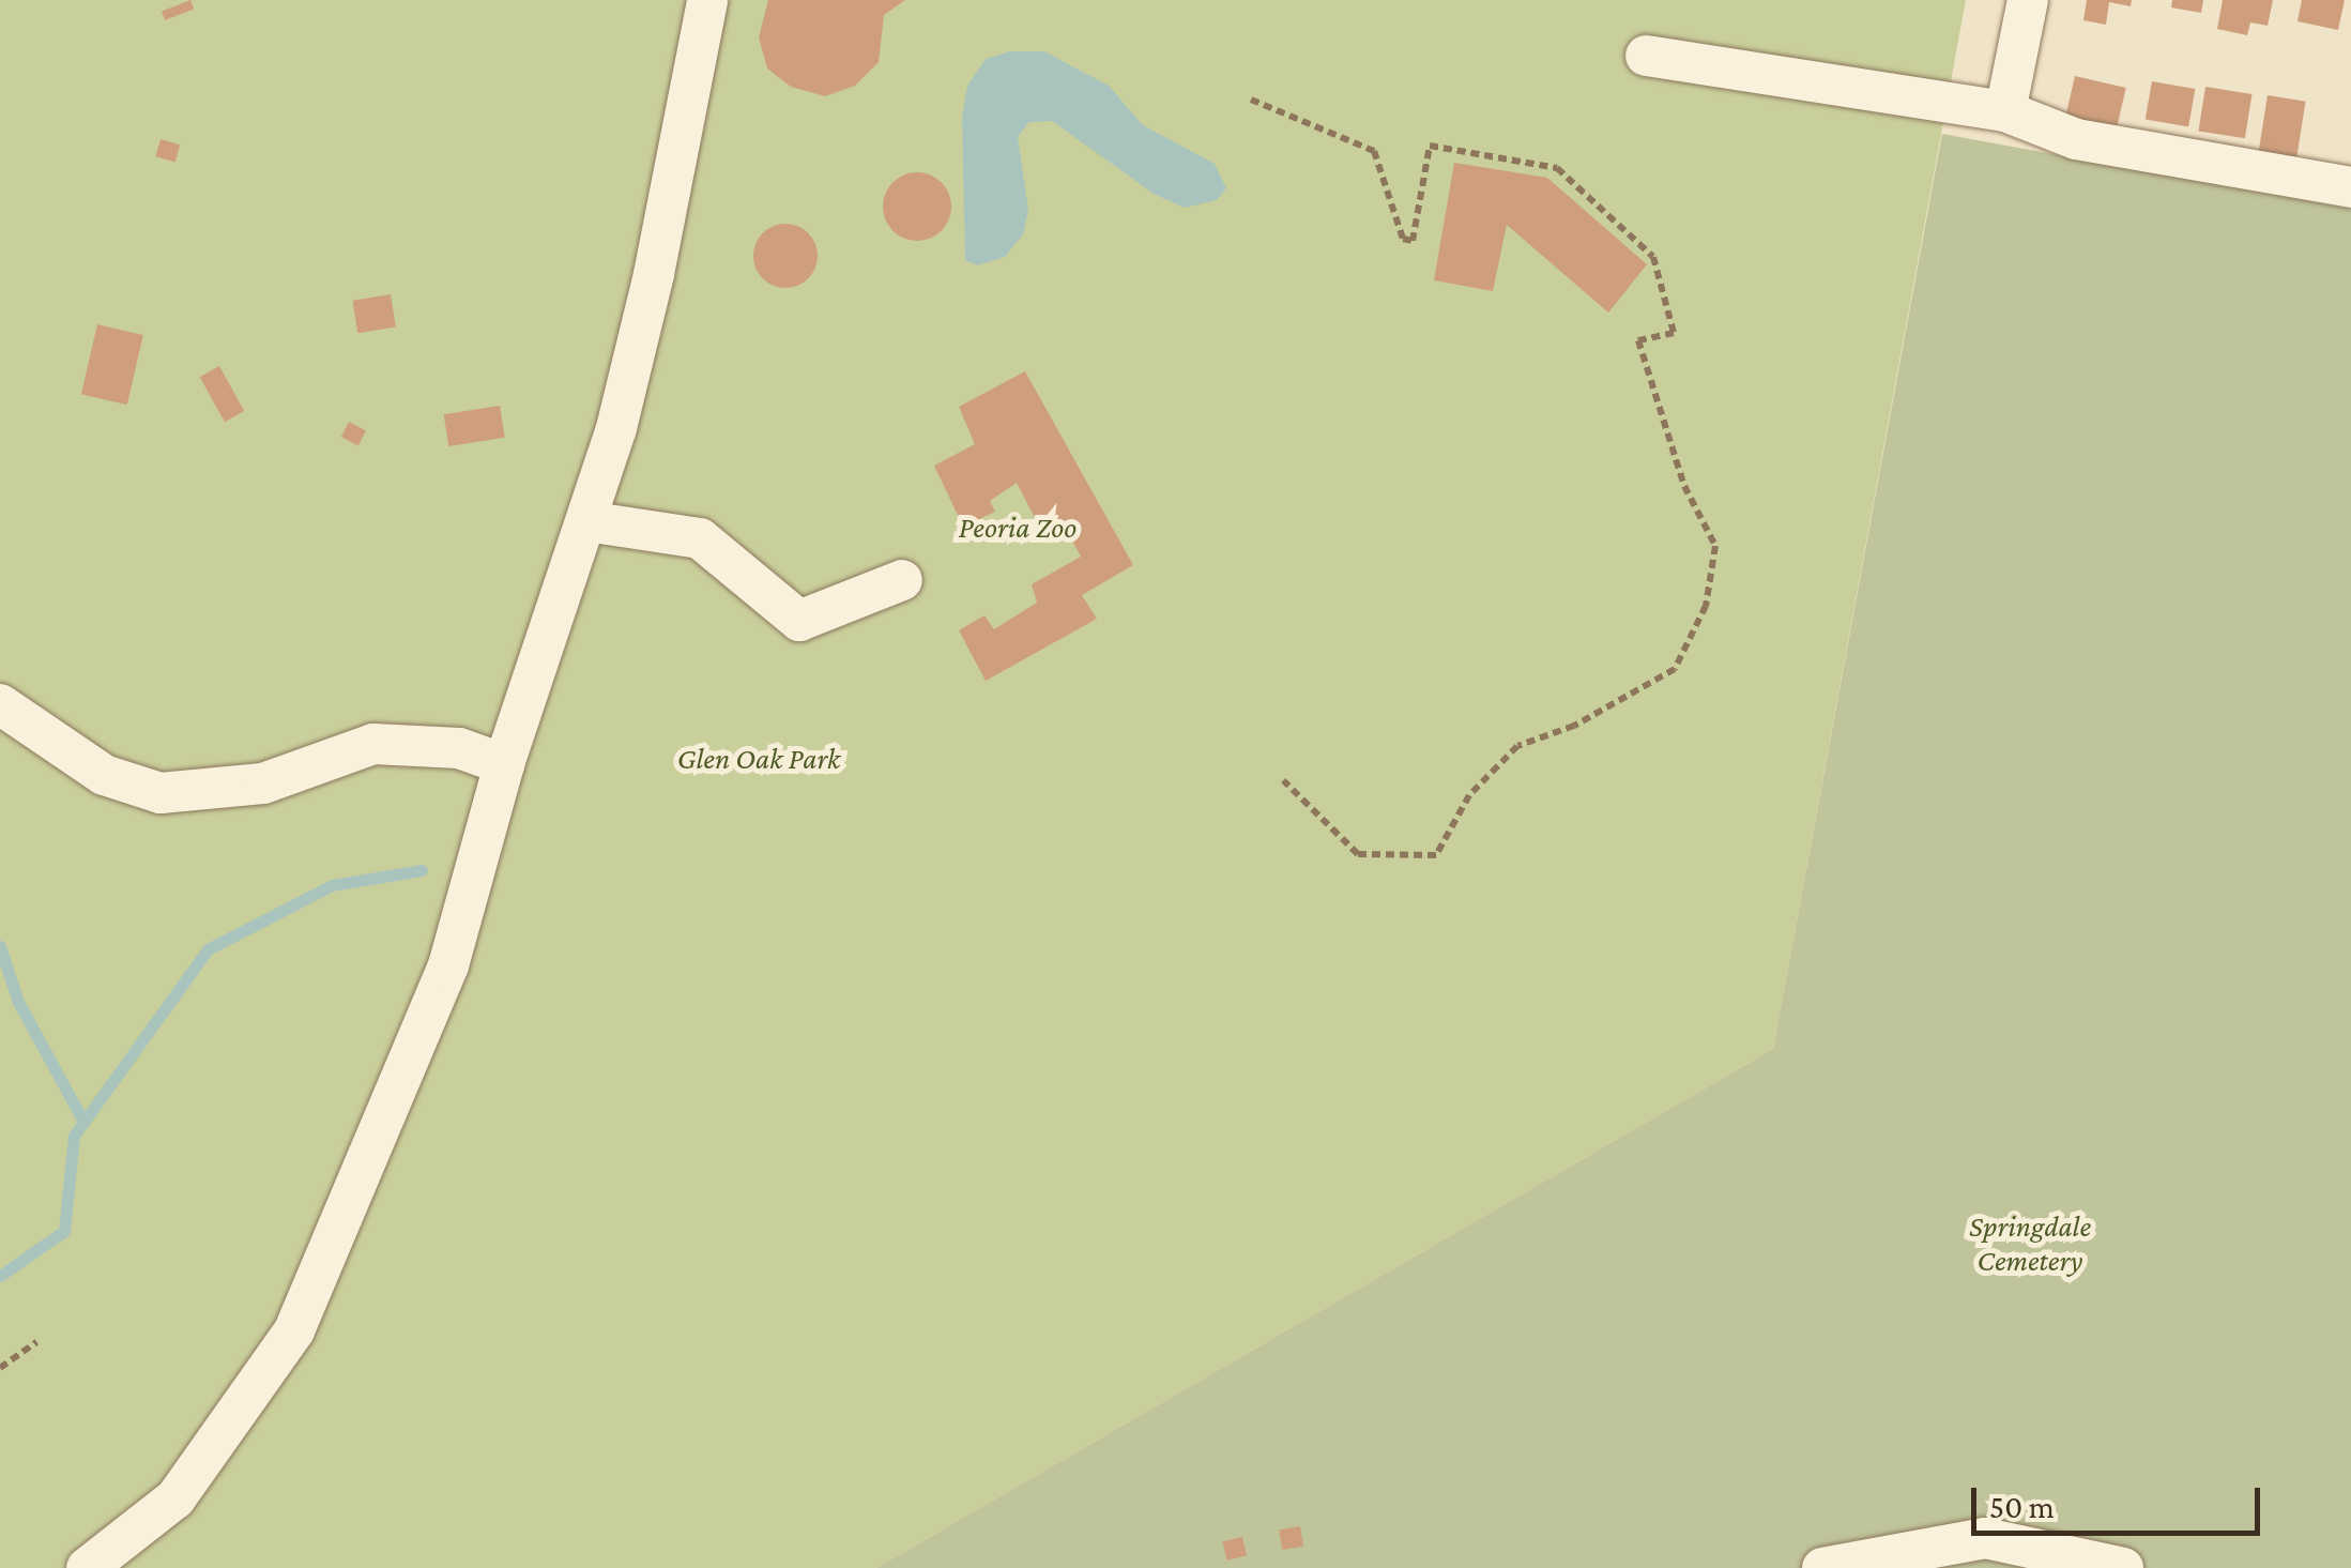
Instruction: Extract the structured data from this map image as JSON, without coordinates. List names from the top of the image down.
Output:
{
  "parks": ["Peoria Zoo", "Glen Oak Park", "Springdale Cemetery"],
  "scale_bar": "50 m"
}
